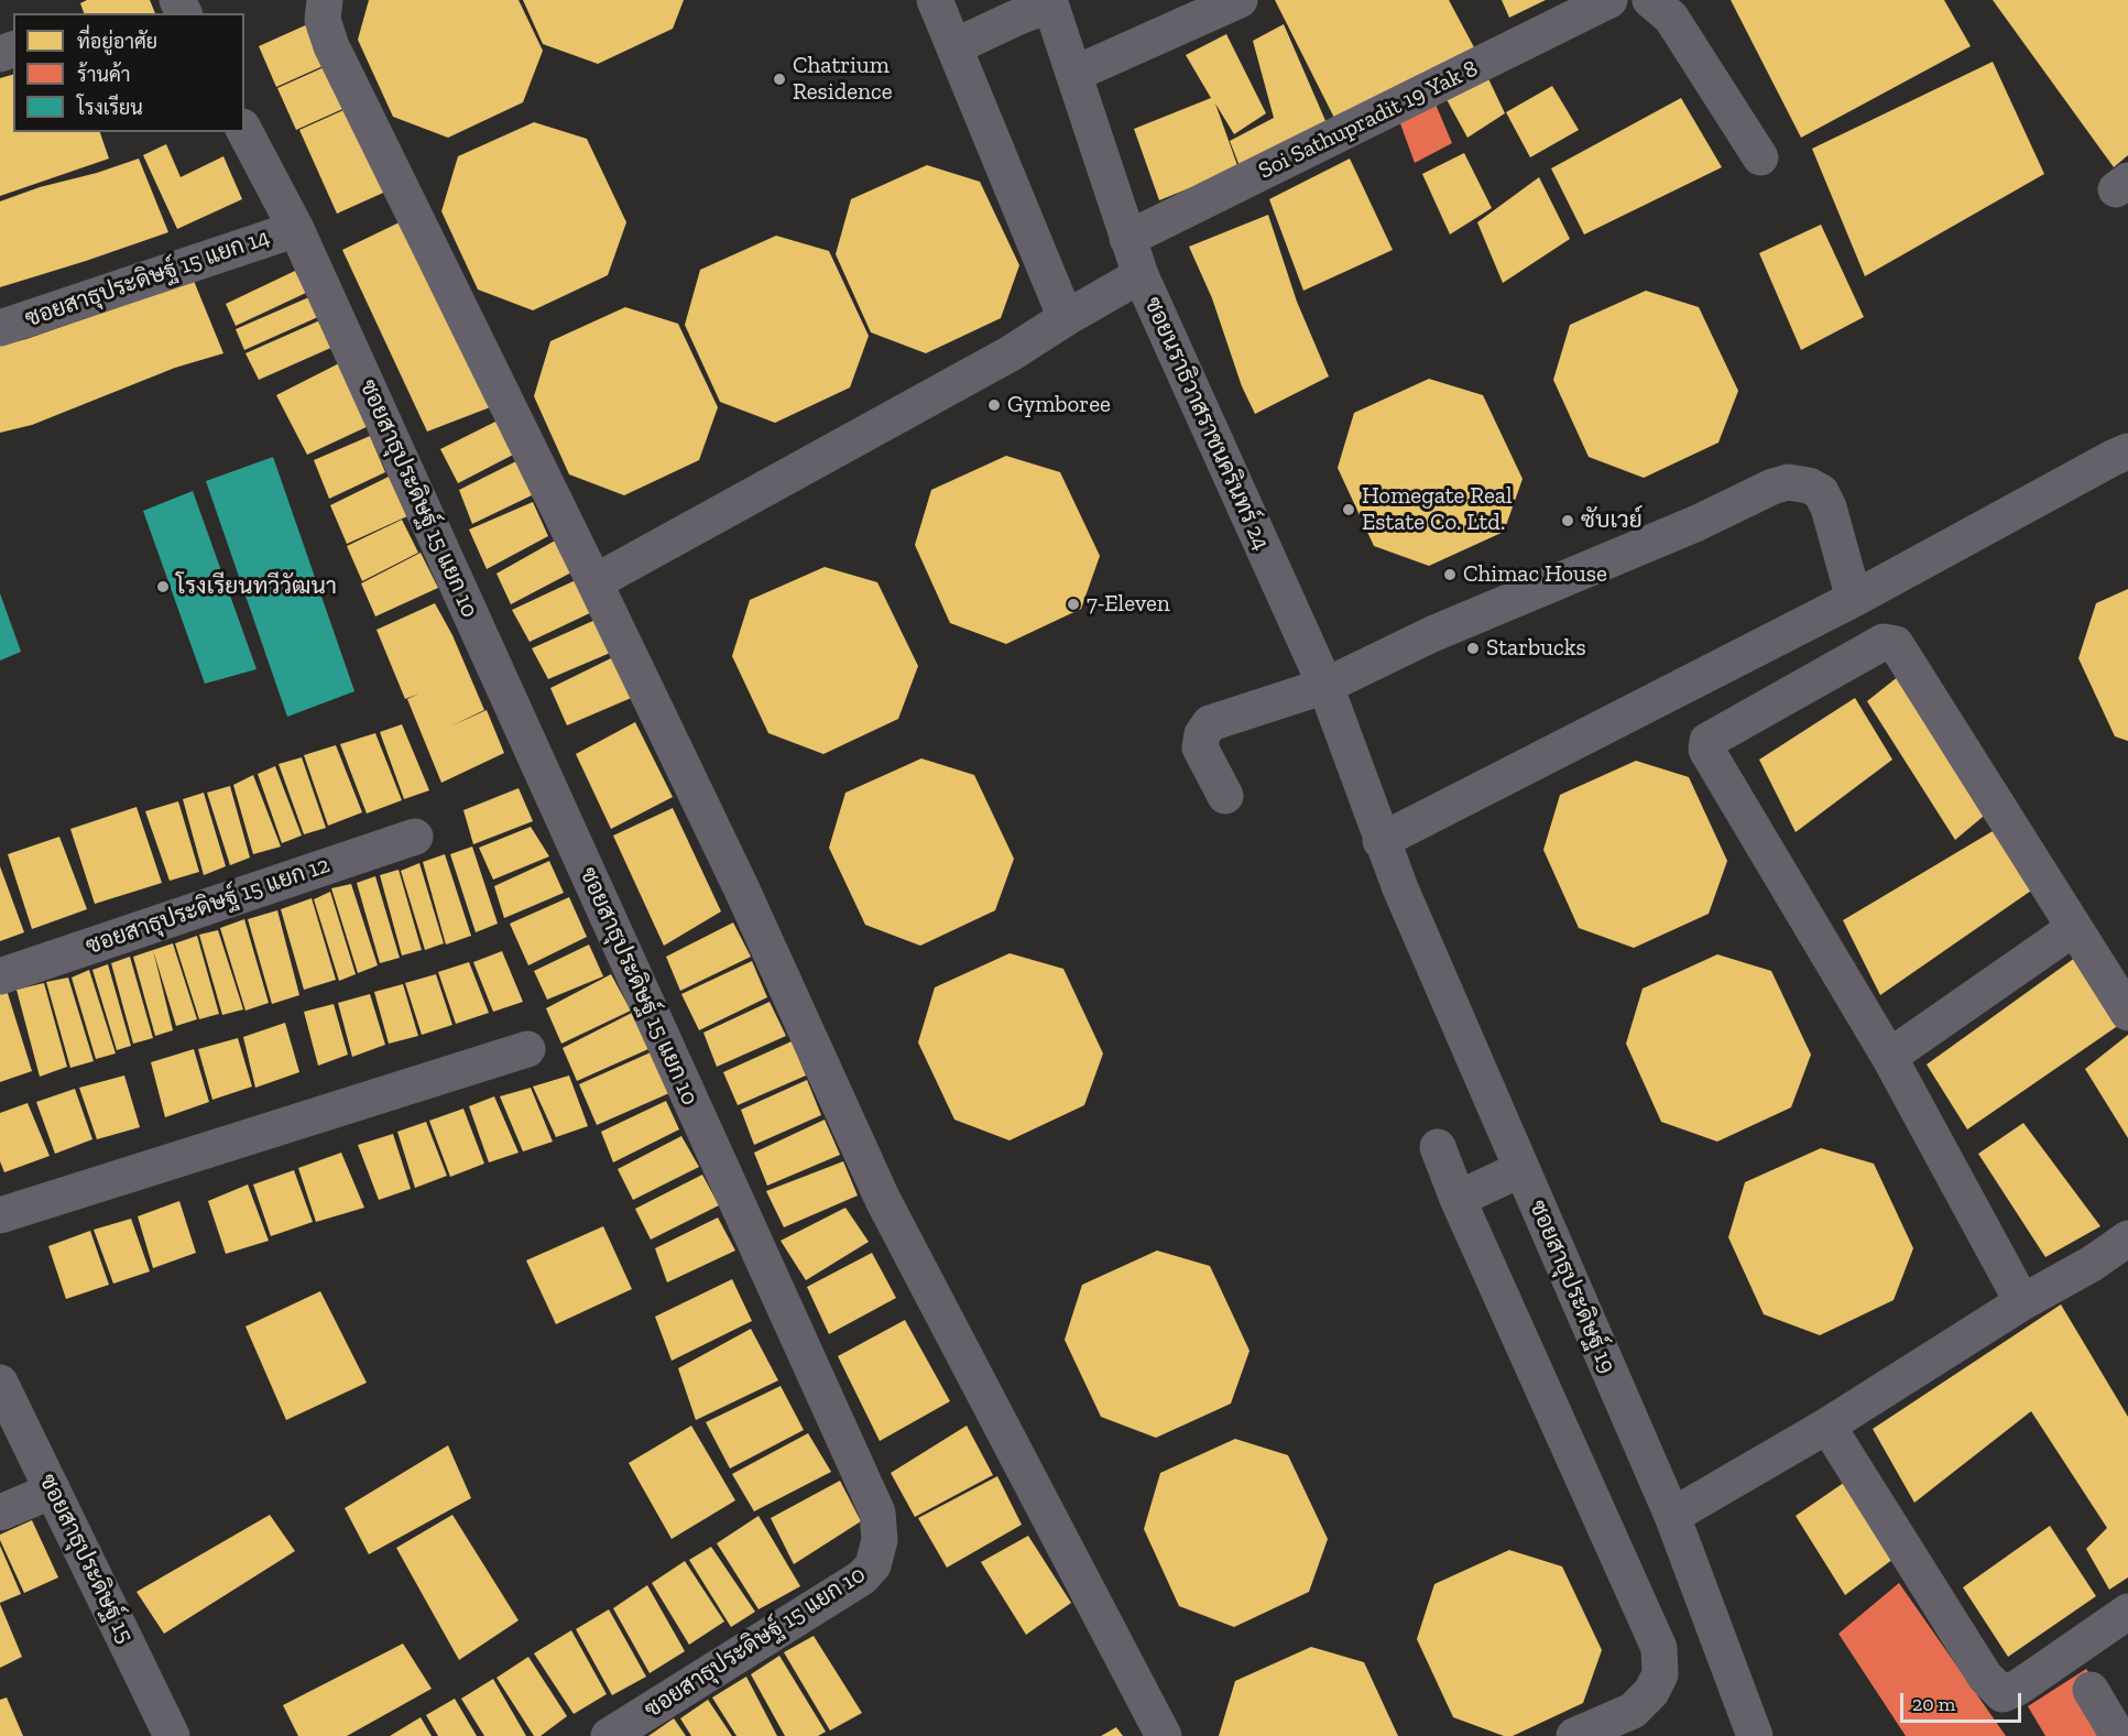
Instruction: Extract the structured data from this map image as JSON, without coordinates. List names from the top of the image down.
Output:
{
  "streets": {
    "street": [
      "Soi Sathupradit 19 Yak 8",
      "ซอยสาธุประดิษฐ์ 15 แยก 14",
      "ซอยนราธิวาสราชนครินทร์ 24",
      "ซอยสาธุประดิษฐ์ 15 แยก 10",
      "ซอยสาธุประดิษฐ์ 15 แยก 12",
      "ซอยสาธุประดิษฐ์ 19",
      "ซอยสาธุประดิษฐ์ 15"
    ]
  },
  "crossings": [
    ["Soi Sathupradit 19 Yak 8", "ซอยนราธิวาสราชนครินทร์ 24"],
    ["ซอยสาธุประดิษฐ์ 15 แยก 14", "ซอยสาธุประดิษฐ์ 15 แยก 10"],
    ["ซอยนราธิวาสราชนครินทร์ 24", "ซอยสาธุประดิษฐ์ 19"]
  ],
  "places": [
    "Chatrium Residence",
    "Gymboree",
    "Homegate Real Estate Co. Ltd.",
    "ซับเวย์",
    "Chimac House",
    "โรงเรียนทวีวัฒนา",
    "7-Eleven",
    "Starbucks"
  ],
  "legend": ["ที่อยู่อาศัย", "ร้านค้า", "โรงเรียน"],
  "scale_bar": "20 m"
}
